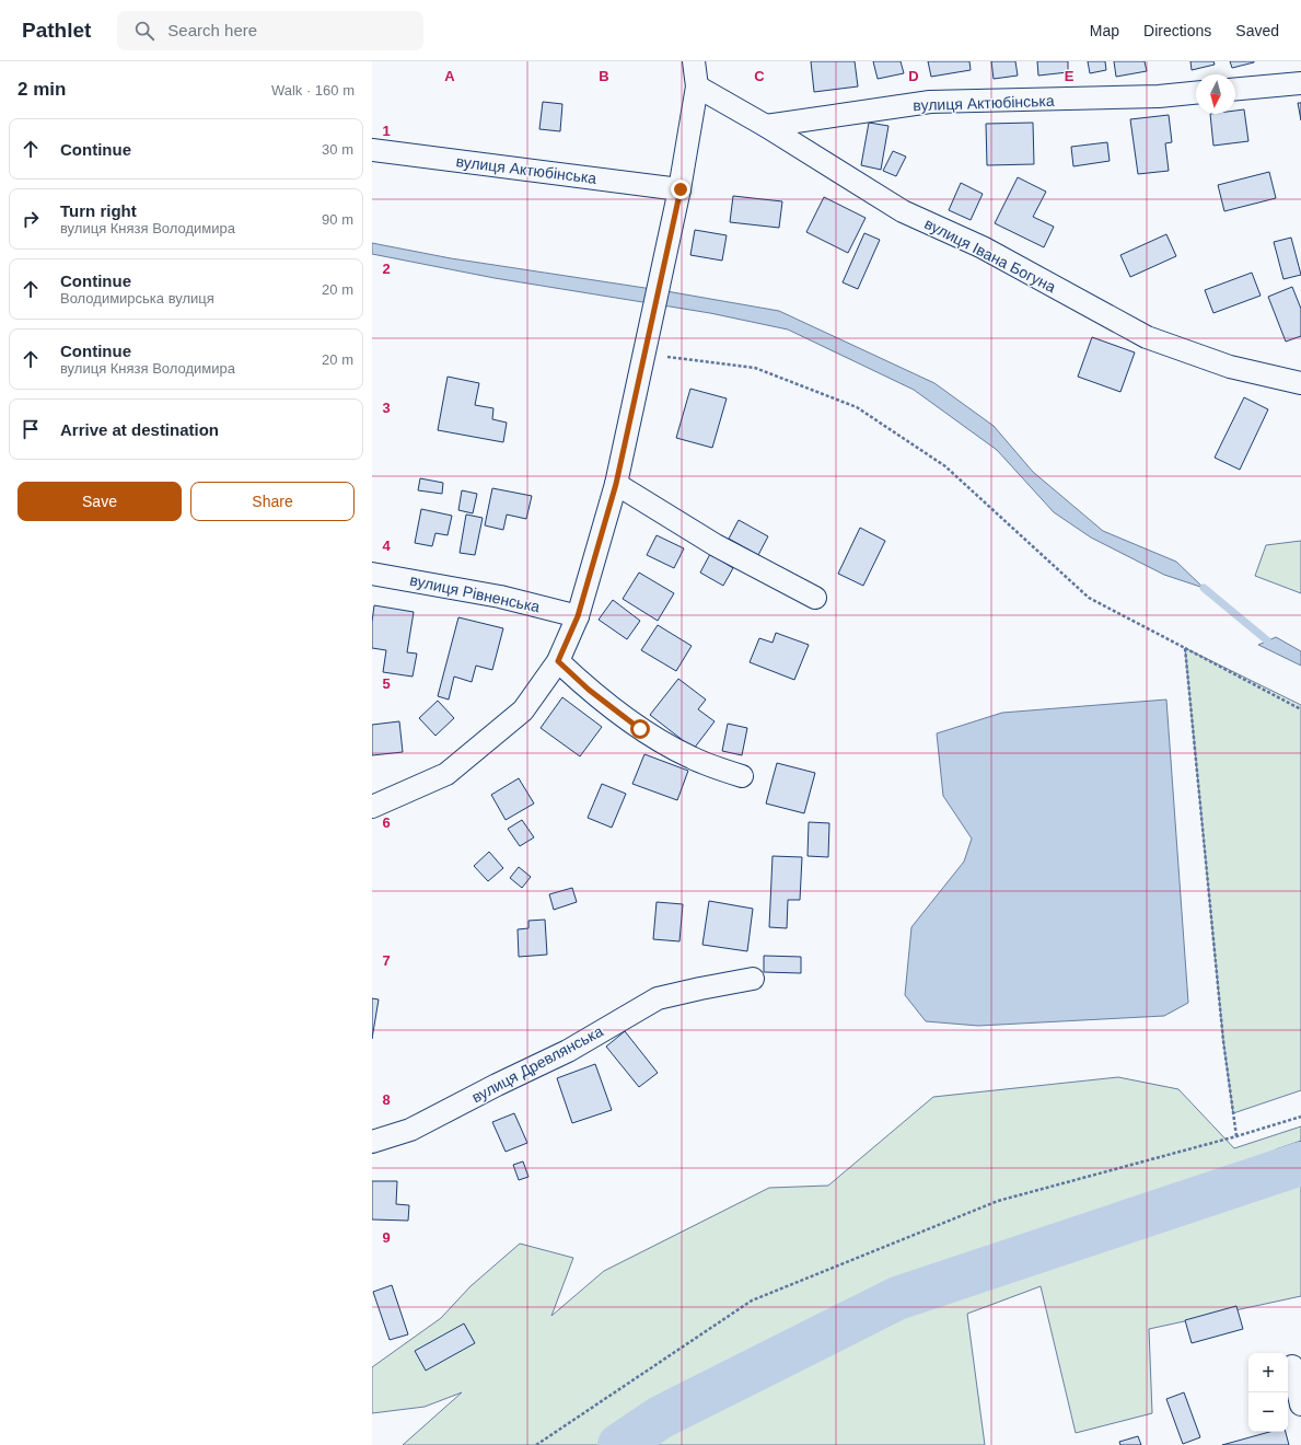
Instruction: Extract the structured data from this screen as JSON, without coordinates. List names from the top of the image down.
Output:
{
  "streets": {
    "street": [
      "вулиця Актюбінська",
      "вулиця Івана Богуна",
      "вулиця Рівненська",
      "вулиця Древлянська"
    ]
  },
  "crossings": [
    ["вулиця Актюбінська", "вулиця Івана Богуна"]
  ],
  "north": "bottom",
  "page": {
    "header": "Pathlet",
    "search": "Search here",
    "nav": ["Map", "Directions", "Saved"],
    "heading": ["2 min", "Walk · 160 m"],
    "list": [
      ["Continue", "30 m"],
      ["Turn right", "вулиця Князя Володимира", "90 m"],
      ["Continue", "Володимирська вулиця", "20 m"],
      ["Continue", "вулиця Князя Володимира", "20 m"],
      "Arrive at destination"
    ],
    "buttons": ["Save", "Share"],
    "map_buttons": ["+", "−"]
  },
  "grid": {
    "columns": [
      "A",
      "B",
      "C",
      "D",
      "E"
    ],
    "rows": [
      "1",
      "2",
      "3",
      "4",
      "5",
      "6",
      "7",
      "8",
      "9"
    ]
  }
}
